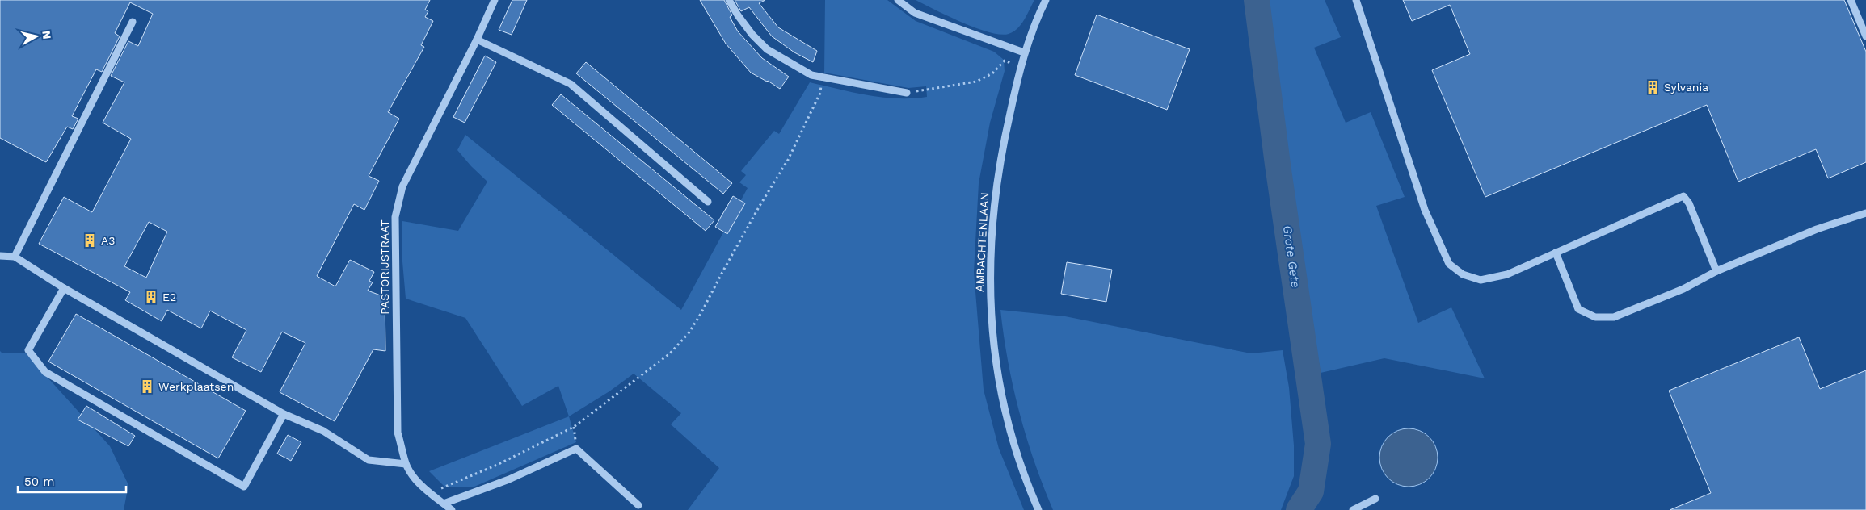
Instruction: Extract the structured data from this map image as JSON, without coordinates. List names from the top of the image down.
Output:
{
  "streets": {
    "street": ["AMBACHTENLAAN", "PASTORIJSTRAAT"]
  },
  "water": ["Grote Gete"],
  "places": {
    "building": [
      "Sylvania",
      "A3",
      "E2",
      "Werkplaatsen"
    ]
  },
  "scale_bar": "50 m",
  "north": "right"
}
